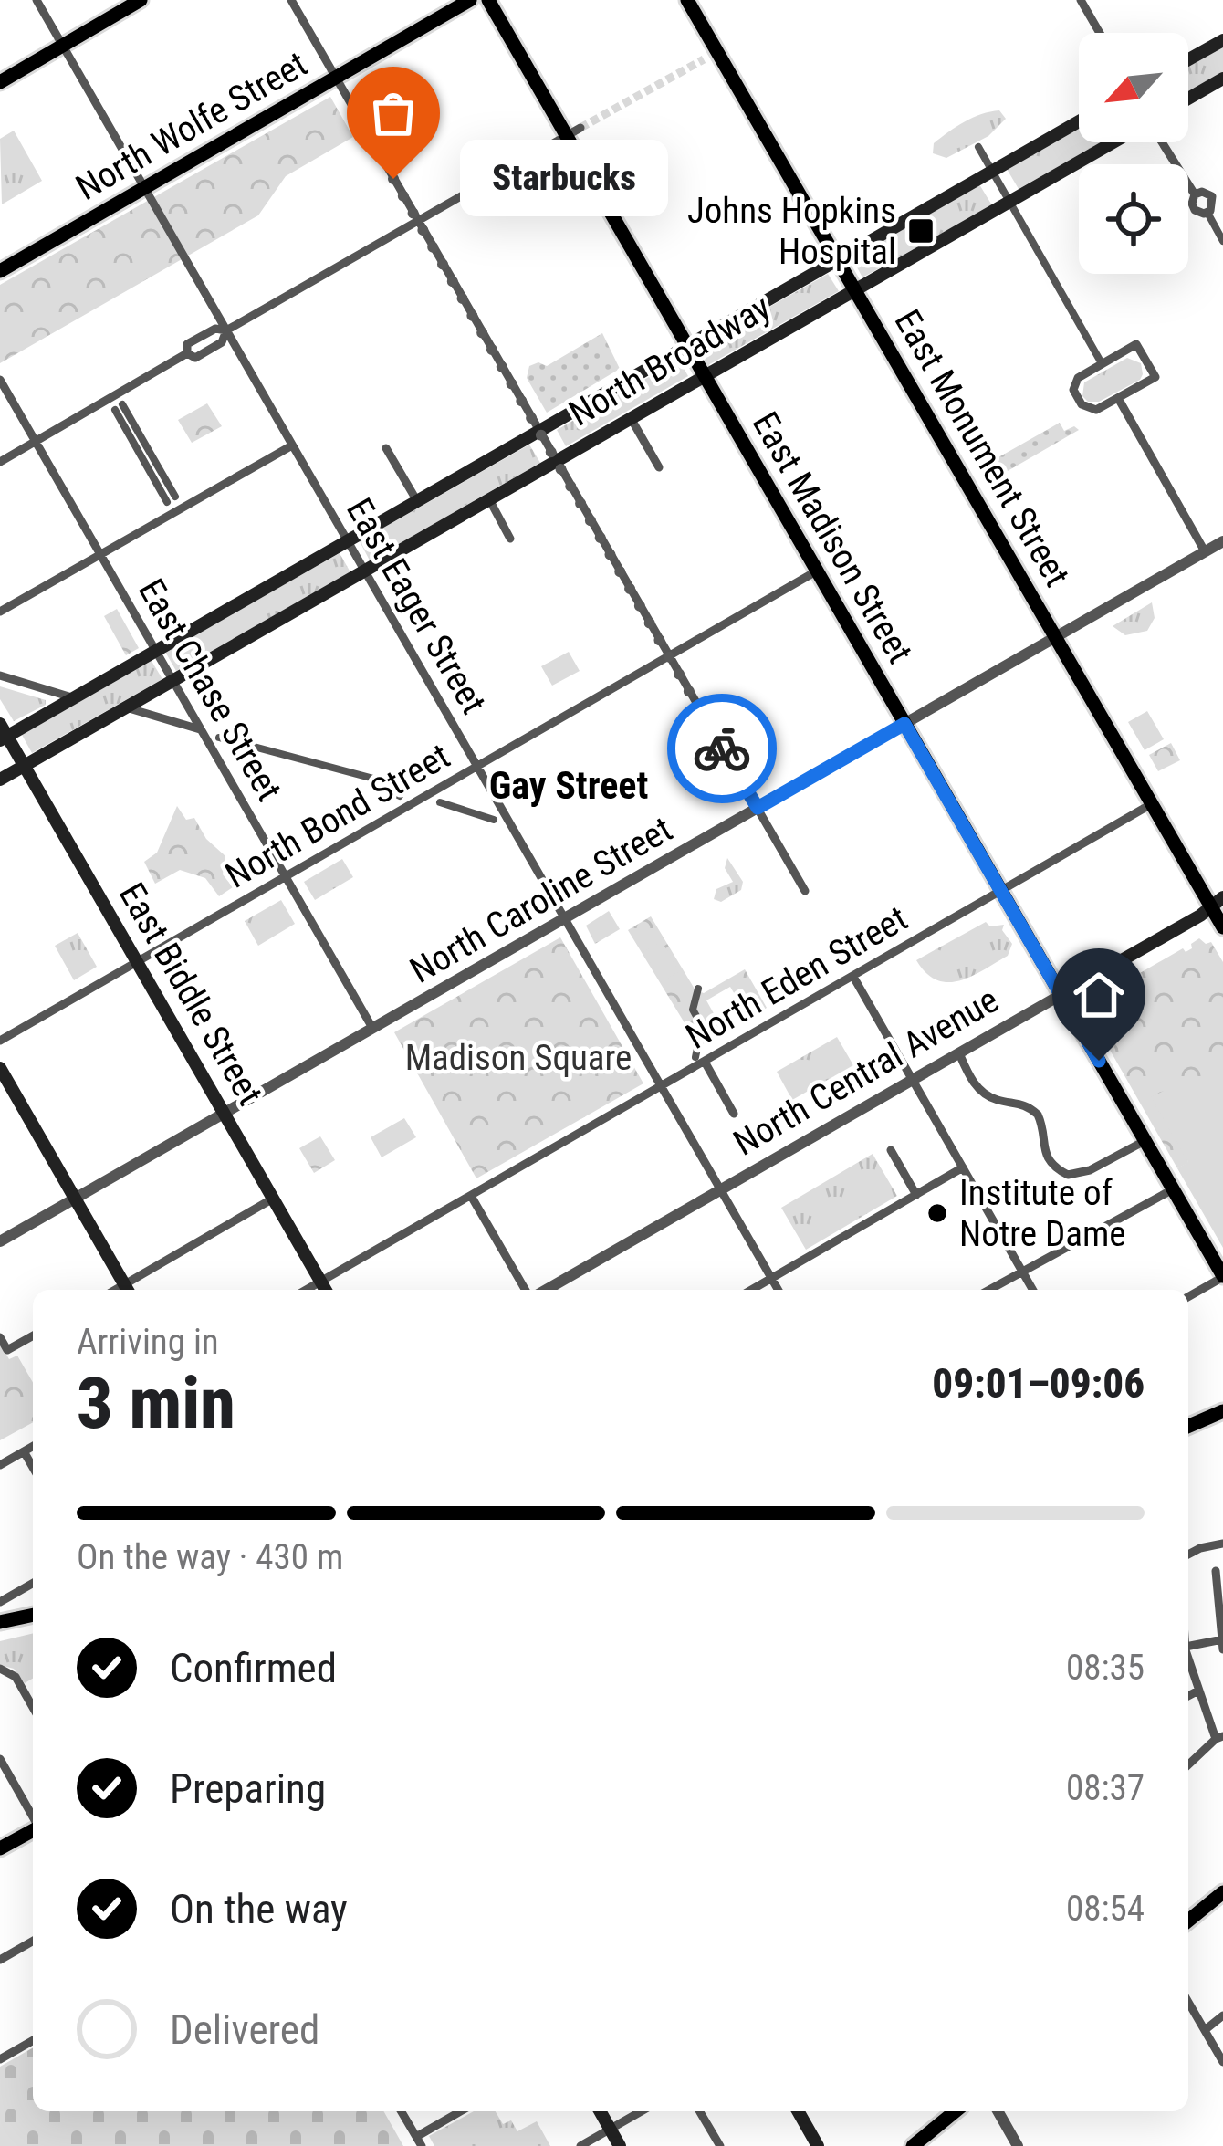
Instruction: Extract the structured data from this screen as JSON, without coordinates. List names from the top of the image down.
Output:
{
  "streets": {
    "main road": [
      "North Wolfe Street",
      "North Broadway",
      "East Monument Street",
      "East Madison Street",
      "East Biddle Street",
      "North Central Avenue"
    ],
    "street": [
      "East Eager Street",
      "East Chase Street",
      "North Bond Street",
      "North Caroline Street",
      "North Eden Street"
    ]
  },
  "crossings": [
    ["North Wolfe Street", "East Eager Street"],
    ["North Broadway", "East Monument Street"],
    ["North Broadway", "East Madison Street"],
    ["North Broadway", "East Eager Street"],
    ["North Broadway", "East Chase Street"],
    ["North Broadway", "East Biddle Street"],
    ["East Monument Street", "North Caroline Street"],
    ["East Monument Street", "North Eden Street"],
    ["East Monument Street", "North Central Avenue"],
    ["East Madison Street", "North Bond Street"],
    ["East Madison Street", "North Caroline Street"],
    ["East Madison Street", "North Eden Street"],
    ["East Madison Street", "North Central Avenue"],
    ["East Eager Street", "North Bond Street"],
    ["East Eager Street", "North Caroline Street"],
    ["East Eager Street", "North Eden Street"],
    ["East Eager Street", "North Central Avenue"],
    ["East Chase Street", "North Bond Street"],
    ["East Chase Street", "North Caroline Street"],
    ["North Bond Street", "East Biddle Street"],
    ["North Caroline Street", "East Biddle Street"],
    ["North Eden Street", "East Biddle Street"]
  ],
  "districts": ["Gay Street"],
  "parks": ["Madison Square"],
  "places": {
    "other": ["Starbucks", "Institute of Notre Dame"],
    "transit": ["Johns Hopkins Hospital"]
  },
  "north": "bottom left",
  "page": {
    "bubble": "Starbucks",
    "heading": ["3 min", "Arriving in", "09:01–09:06"],
    "bar": "On the way · 430 m",
    "list": [
      ["Confirmed", "08:35"],
      ["Preparing", "08:37"],
      ["On the way", "08:54"],
      "Delivered"
    ]
  }
}
